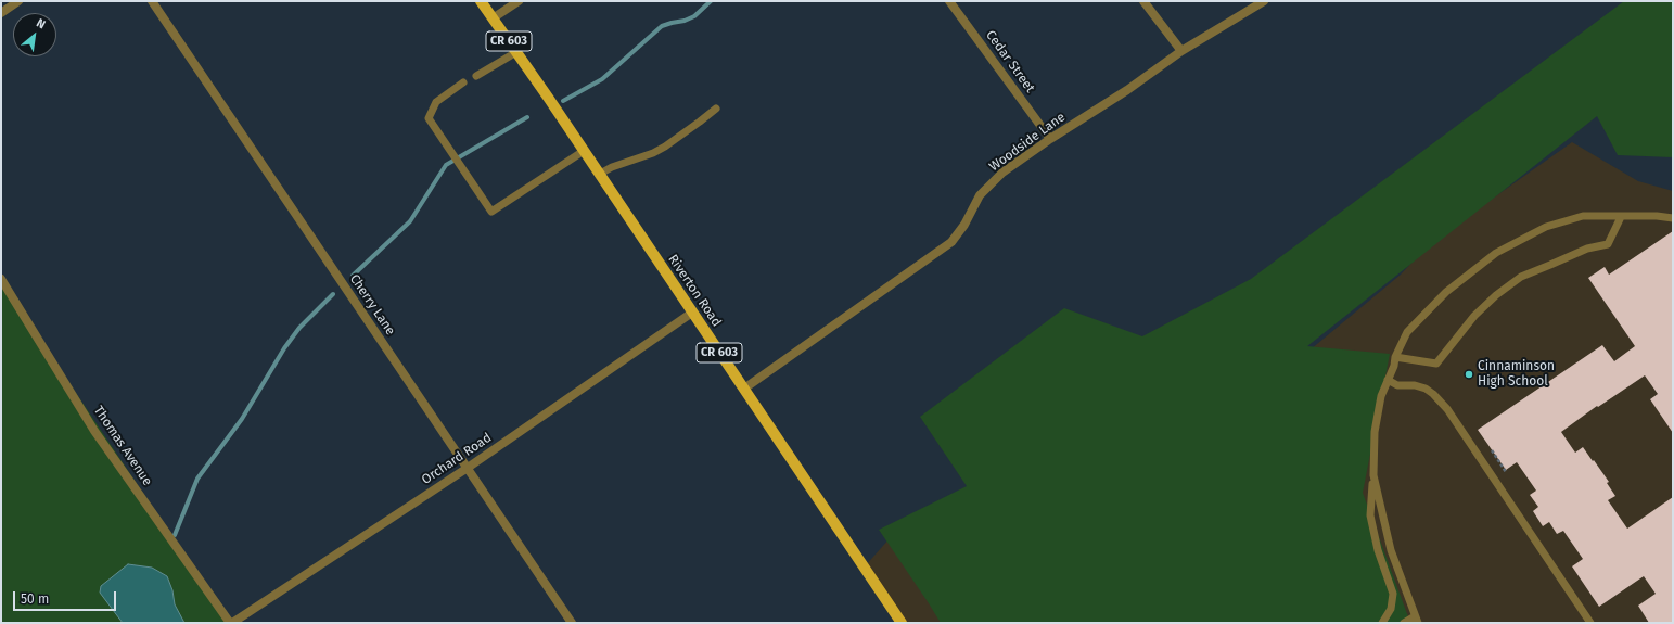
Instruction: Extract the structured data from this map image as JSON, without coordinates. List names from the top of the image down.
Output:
{
  "streets": {
    "main road": ["CR 603", "Riverton Road"],
    "street": [
      "Cedar Street",
      "Woodside Lane",
      "Cherry Lane",
      "Thomas Avenue",
      "Orchard Road"
    ]
  },
  "crossings": [
    ["CR 603", "Riverton Road"],
    ["Cedar Street", "Woodside Lane"],
    ["Woodside Lane", "Riverton Road"],
    ["Riverton Road", "Orchard Road"],
    ["Cherry Lane", "Orchard Road"],
    ["Thomas Avenue", "Orchard Road"]
  ],
  "places": ["Cinnaminson High School"],
  "scale_bar": "50 m",
  "north": "top right"
}
